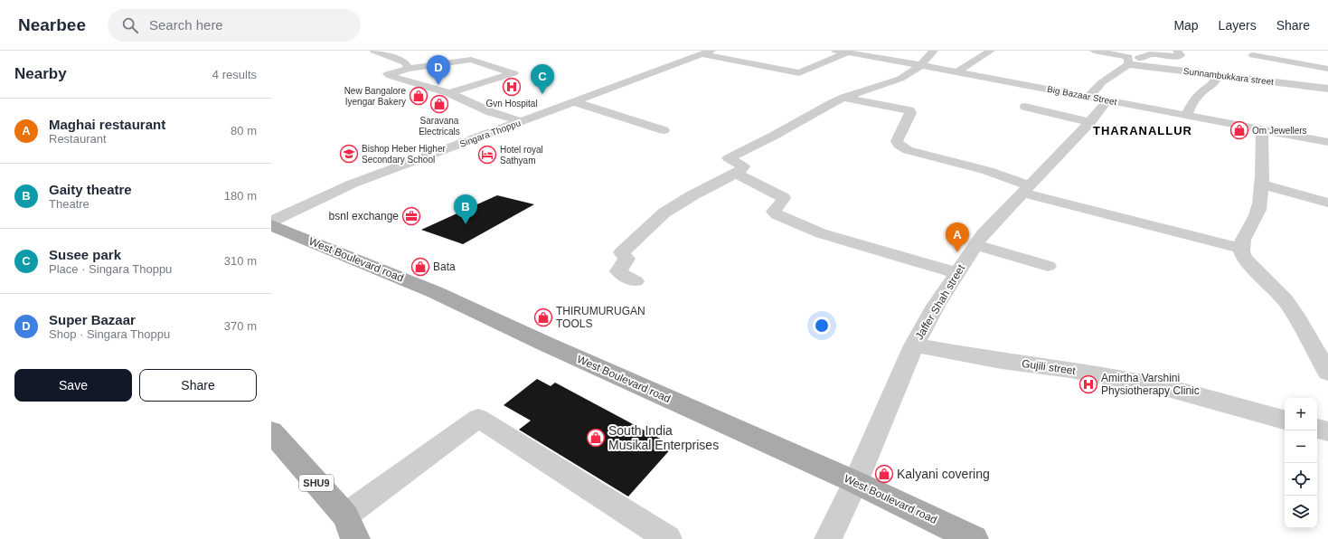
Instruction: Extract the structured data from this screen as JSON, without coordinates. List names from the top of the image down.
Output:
{
  "streets": {
    "main road": ["West Boulevard road", "SHU9"],
    "street": [
      "Sunnambukkara street",
      "Big Bazaar Street",
      "Singara Thoppu",
      "Jaffer Shah street",
      "Gujili street"
    ]
  },
  "crossings": [
    ["Big Bazaar Street", "Jaffer Shah street"],
    ["West Boulevard road", "Jaffer Shah street"],
    ["Jaffer Shah street", "Gujili street"]
  ],
  "districts": ["THARANALLUR"],
  "places": {
    "hospital": ["Gvn Hospital", "Amirtha Varshini Physiotherapy Clinic"],
    "shop": [
      "New Bangalore Iyengar Bakery",
      "Saravana Electricals",
      "Om Jewellers",
      "Bata",
      "THIRUMURUGAN TOOLS",
      "South India Musikal Enterprises",
      "Kalyani covering"
    ],
    "school or university": ["Bishop Heber Higher Secondary School"],
    "hotel": ["Hotel royal Sathyam"],
    "office": ["bsnl exchange"]
  },
  "page": {
    "header": "Nearbee",
    "search": "Search here",
    "nav": ["Map", "Layers", "Share"],
    "heading": ["Nearby", "4 results"],
    "pins": [
      "D",
      "C",
      "B",
      "A"
    ],
    "list": [
      {
        "mark": "A",
        "name": "Maghai restaurant",
        "note": "Restaurant",
        "value": "80 m"
      },
      {
        "mark": "B",
        "name": "Gaity theatre",
        "note": "Theatre",
        "value": "180 m"
      },
      {
        "mark": "C",
        "name": "Susee park",
        "note": "Place · Singara Thoppu",
        "value": "310 m"
      },
      {
        "mark": "D",
        "name": "Super Bazaar",
        "note": "Shop · Singara Thoppu",
        "value": "370 m"
      }
    ],
    "buttons": ["Save", "Share"],
    "map_buttons": ["+", "−"]
  }
}
